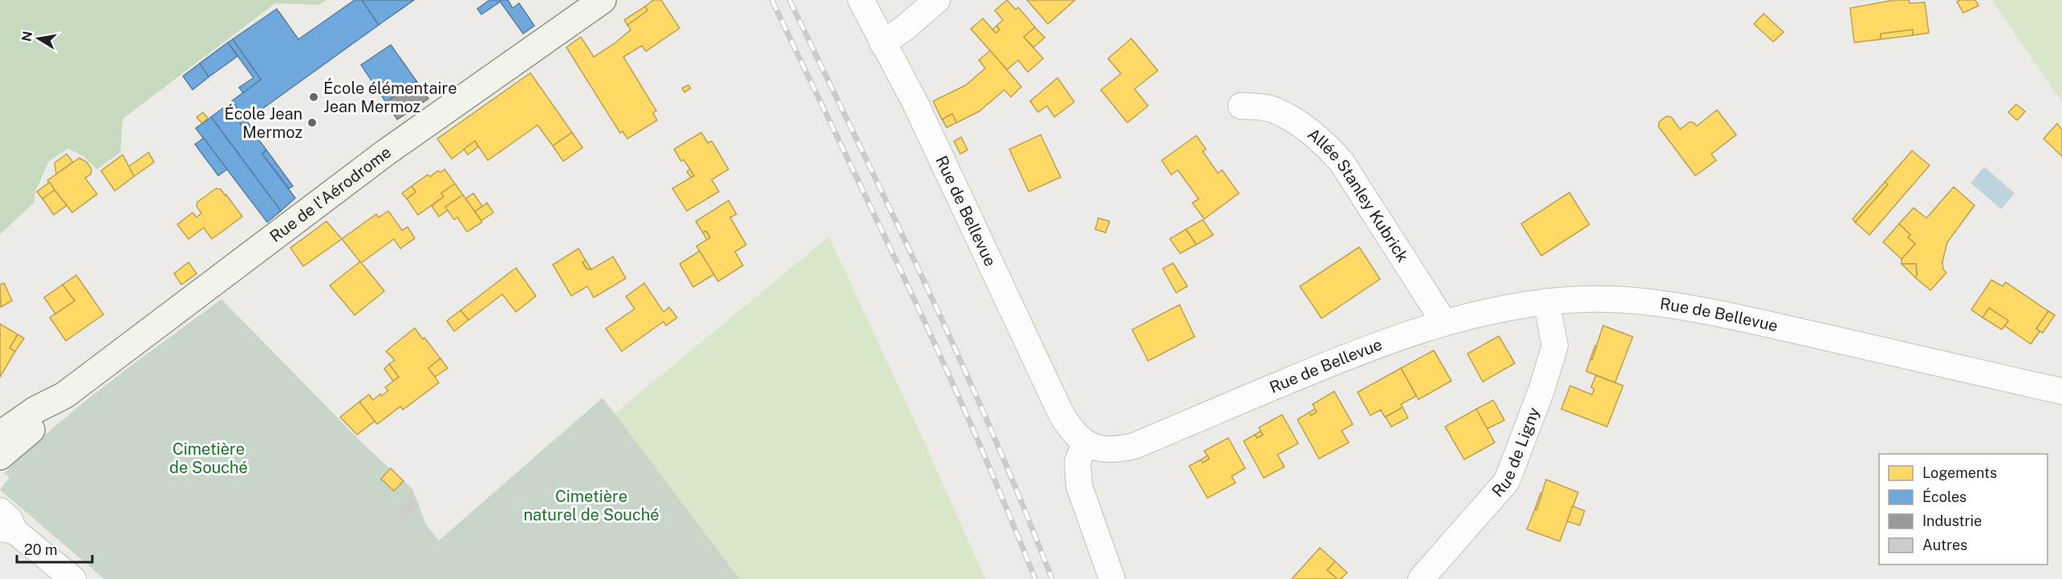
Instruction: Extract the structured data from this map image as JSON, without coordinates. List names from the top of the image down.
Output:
{
  "streets": {
    "street": [
      "Rue de l'Aérodrome",
      "Allée Stanley Kubrick",
      "Rue de Bellevue",
      "Rue de Ligny"
    ]
  },
  "crossings": [
    ["Allée Stanley Kubrick", "Rue de Bellevue"],
    ["Rue de Bellevue", "Rue de Ligny"]
  ],
  "parks": ["Cimetière de Souché", "Cimetière naturel de Souché"],
  "places": ["École élémentaire Jean Mermoz", "École Jean Mermoz"],
  "legend": [
    "Logements",
    "Écoles",
    "Industrie",
    "Autres"
  ],
  "scale_bar": "20 m",
  "north": "left"
}
